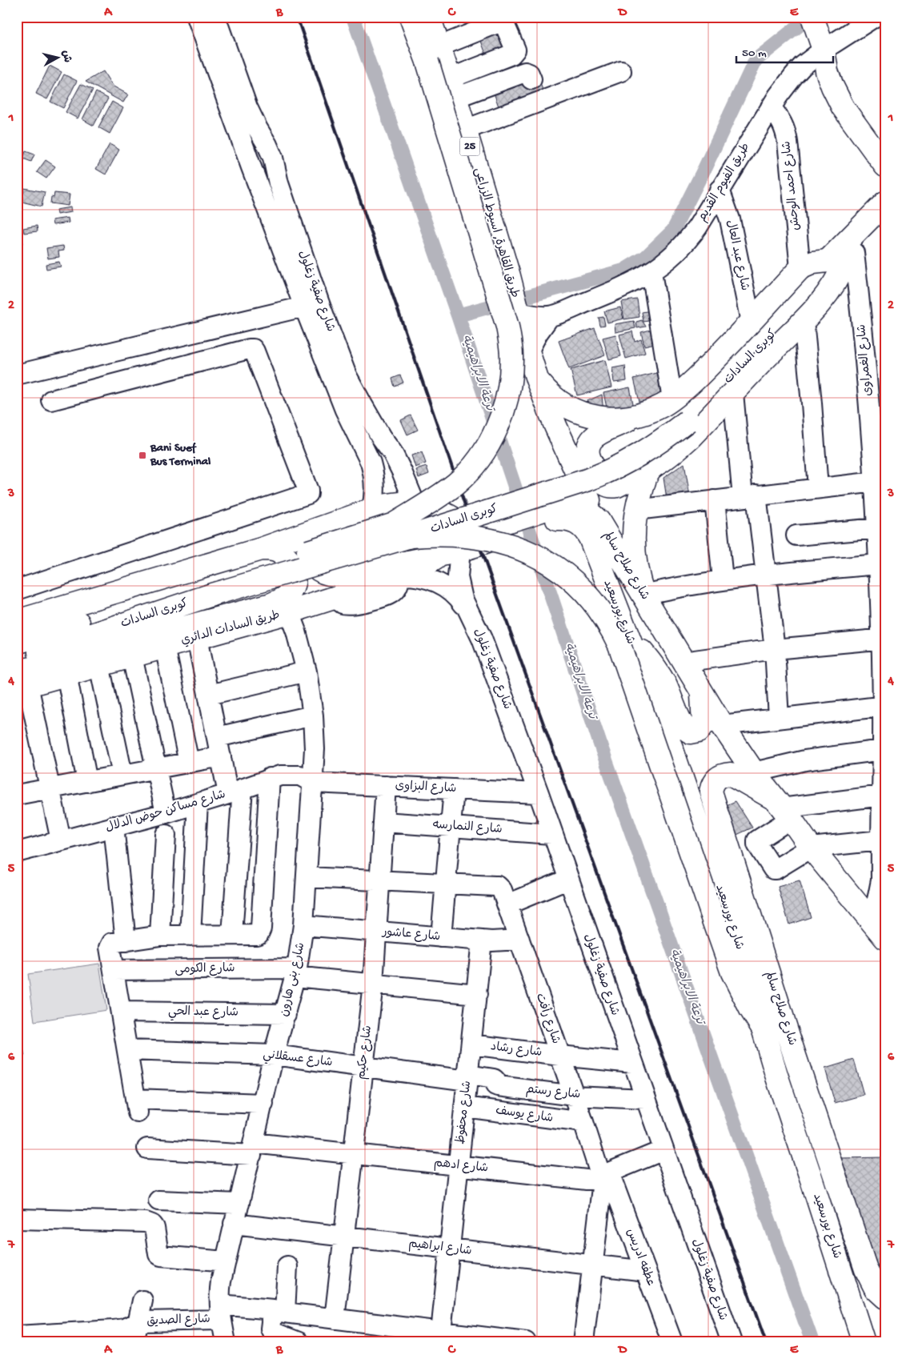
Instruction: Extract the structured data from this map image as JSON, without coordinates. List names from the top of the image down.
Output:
{
  "streets": {
    "main road": [
      "25",
      "طريق القاهرة, اسيوط الزراعى",
      "كوبرى السادات",
      "شارع صلاح سالم",
      "شارع بورسعيد",
      "طريق السادات الدائري"
    ],
    "street": [
      "طريق الفيوم القديم",
      "شارع احمد الوحش",
      "شارع عبد العال",
      "شارع صفية زغلول",
      "شارع الغمراوى",
      "شارع البزاوى",
      "شارع مساكن حوض الدلال",
      "شارع النمارسه",
      "شارع عاشور",
      "شارع الكومى",
      "شارع بنى هارون",
      "شارع عبد الحي",
      "شارع رأفت",
      "شارع رشاد",
      "شارع حكيم",
      "شارع عسقلاني",
      "شارع رستم",
      "شارع محفوظ",
      "شارع يوسف",
      "شارع ادهم",
      "شارع ابراهيم",
      "عطفه ادريس",
      "شارع الصديق"
    ]
  },
  "crossings": [
    ["طريق الفيوم القديم", "شارع احمد الوحش"],
    ["طريق الفيوم القديم", "طريق القاهرة, اسيوط الزراعى"],
    ["طريق الفيوم القديم", "شارع عبد العال"],
    ["طريق الفيوم القديم", "شارع صلاح سالم"],
    ["طريق القاهرة, اسيوط الزراعى", "كوبرى السادات"],
    ["طريق القاهرة, اسيوط الزراعى", "شارع صلاح سالم"],
    ["شارع صفية زغلول", "طريق السادات الدائري"],
    ["شارع صفية زغلول", "شارع البزاوى"],
    ["شارع صفية زغلول", "شارع النمارسه"],
    ["شارع صفية زغلول", "شارع رشاد"],
    ["شارع صفية زغلول", "شارع رستم"],
    ["شارع صفية زغلول", "شارع ادهم"],
    ["كوبرى السادات", "شارع الغمراوى"],
    ["شارع الغمراوى", "شارع صلاح سالم"],
    ["طريق السادات الدائري", "شارع بنى هارون"],
    ["شارع البزاوى", "شارع مساكن حوض الدلال"],
    ["شارع البزاوى", "شارع بنى هارون"],
    ["شارع البزاوى", "شارع حكيم"],
    ["شارع مساكن حوض الدلال", "شارع بنى هارون"],
    ["شارع النمارسه", "شارع حكيم"],
    ["شارع عاشور", "شارع بنى هارون"],
    ["شارع عاشور", "شارع رأفت"],
    ["شارع عاشور", "شارع حكيم"],
    ["شارع عاشور", "شارع محفوظ"],
    ["شارع الكومى", "شارع بنى هارون"],
    ["شارع الكومى", "شارع حكيم"],
    ["شارع الكومى", "شارع محفوظ"],
    ["شارع بنى هارون", "شارع عبد الحي"],
    ["شارع بنى هارون", "شارع رأفت"],
    ["شارع بنى هارون", "شارع عسقلاني"],
    ["شارع بنى هارون", "شارع ادهم"],
    ["شارع بنى هارون", "شارع ابراهيم"],
    ["شارع بنى هارون", "شارع الصديق"],
    ["شارع رأفت", "شارع رشاد"],
    ["شارع رأفت", "شارع حكيم"],
    ["شارع رأفت", "شارع رستم"],
    ["شارع رأفت", "شارع يوسف"],
    ["شارع رأفت", "شارع ادهم"],
    ["شارع رأفت", "شارع ابراهيم"],
    ["شارع رأفت", "عطفه ادريس"],
    ["شارع رشاد", "شارع محفوظ"],
    ["شارع حكيم", "شارع عسقلاني"],
    ["شارع حكيم", "شارع ادهم"],
    ["شارع حكيم", "شارع ابراهيم"],
    ["شارع حكيم", "شارع الصديق"],
    ["شارع عسقلاني", "شارع رستم"],
    ["شارع عسقلاني", "شارع محفوظ"],
    ["شارع رستم", "شارع محفوظ"],
    ["شارع محفوظ", "شارع يوسف"],
    ["شارع محفوظ", "شارع ادهم"],
    ["شارع محفوظ", "شارع ابراهيم"],
    ["شارع محفوظ", "شارع الصديق"],
    ["شارع ادهم", "عطفه ادريس"],
    ["شارع ابراهيم", "عطفه ادريس"]
  ],
  "water": ["ترعة الابراهيمية"],
  "places": {
    "transit": ["Bani Suef Bus Terminal"]
  },
  "scale_bar": "50 m",
  "north": "right",
  "grid": {
    "columns": [
      "A",
      "B",
      "C",
      "D",
      "E"
    ],
    "rows": [
      "1",
      "2",
      "3",
      "4",
      "5",
      "6",
      "7"
    ]
  }
}
